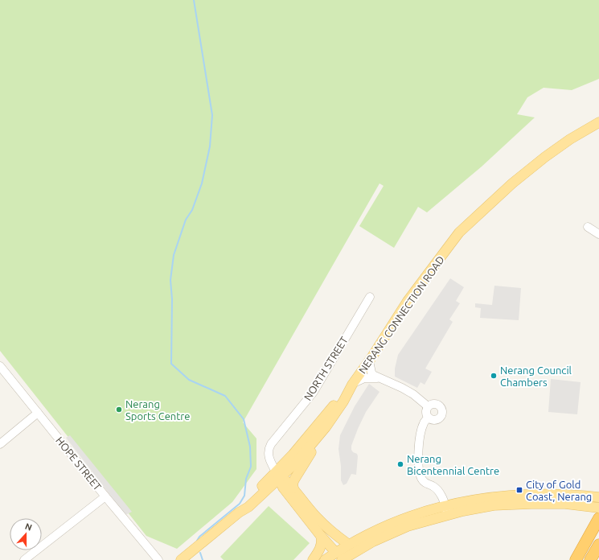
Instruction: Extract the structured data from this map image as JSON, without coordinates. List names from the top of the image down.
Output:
{
  "streets": {
    "main road": ["NERANG CONNECTION ROAD", "NORTH STREET"],
    "street": ["HOPE STREET"]
  },
  "crossings": [
    ["NERANG CONNECTION ROAD", "NORTH STREET"]
  ],
  "places": {
    "other": ["Nerang Council Chambers", "Nerang Sports Centre", "Nerang Bicentennial Centre"],
    "transit": ["City of Gold Coast, Nerang"]
  },
  "north": "top"
}
